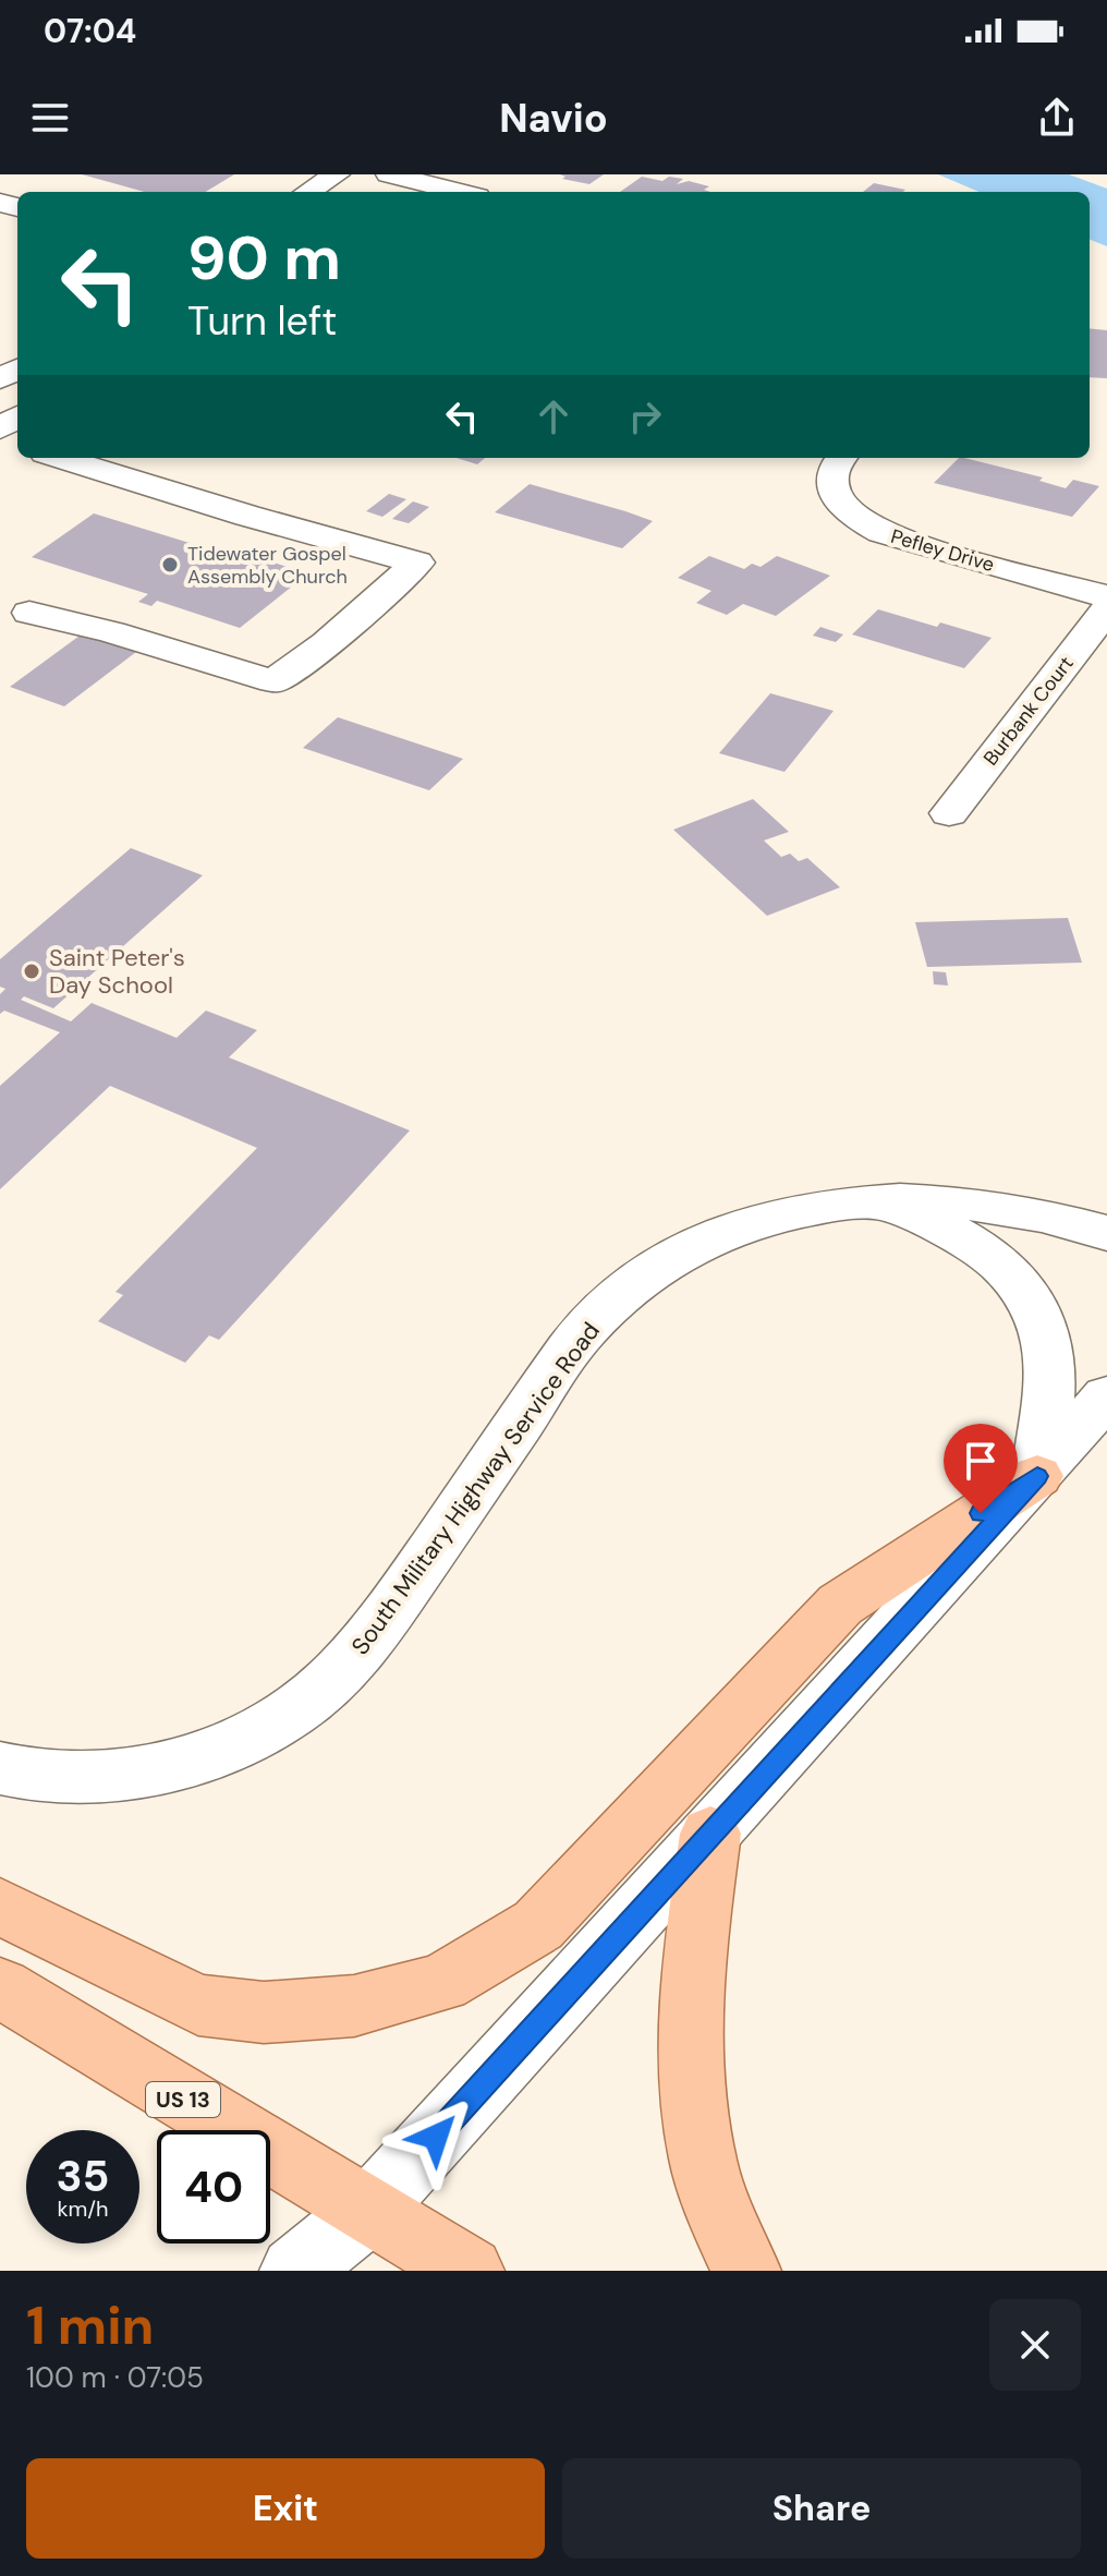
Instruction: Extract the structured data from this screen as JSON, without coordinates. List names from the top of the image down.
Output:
{
  "streets": {
    "main road": ["US 13"],
    "street": ["Pefley Drive", "Burbank Court", "South Military Highway Service Road"]
  },
  "places": ["Tidewater Gospel Assembly Church", "Saint Peter's Day School"],
  "page": {
    "status": "07:04",
    "header": "Navio",
    "turn": ["90 m", "Turn left"],
    "speed": "35 km/h",
    "limit": "40",
    "heading": ["1 min", "100 m · 07:05"],
    "buttons": ["Exit", "Share"]
  }
}
